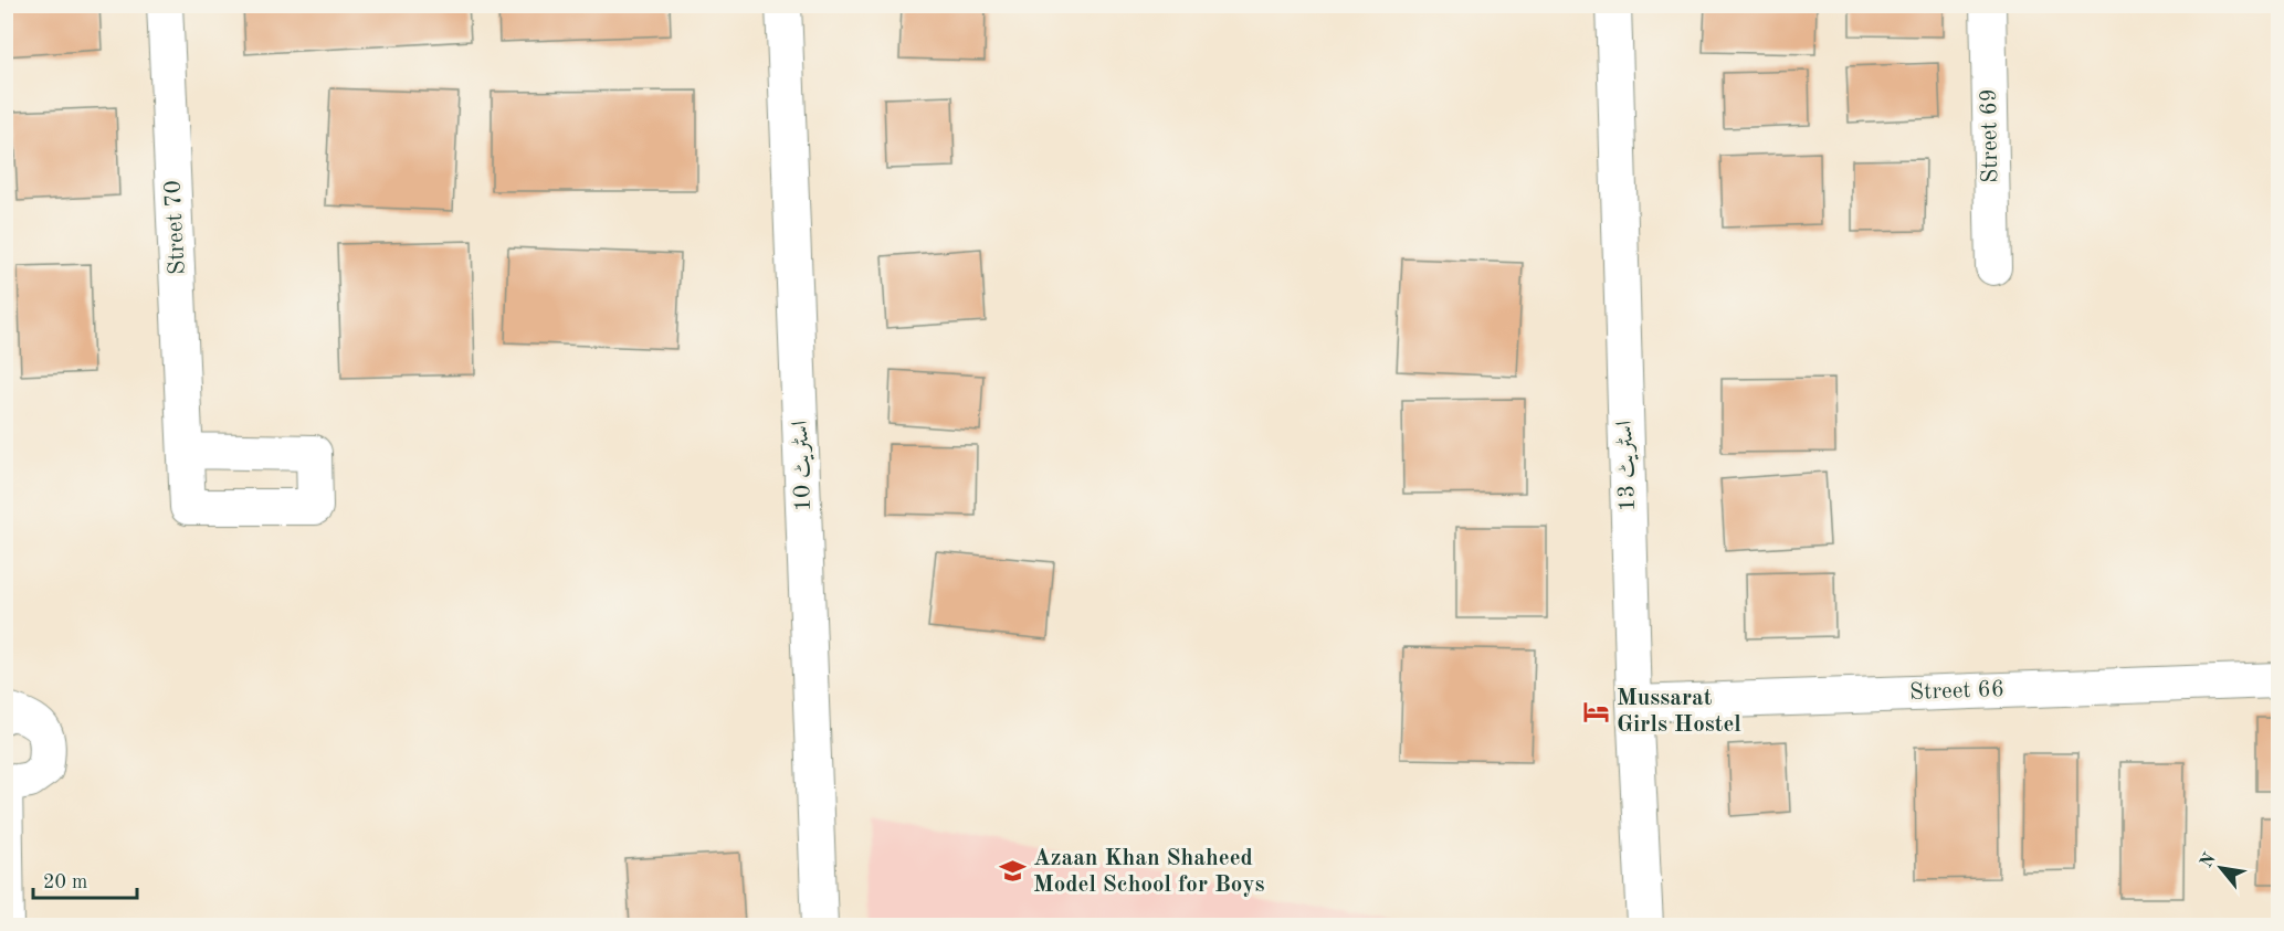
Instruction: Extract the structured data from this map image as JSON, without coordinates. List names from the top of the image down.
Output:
{
  "streets": {
    "street": [
      "Street 69",
      "Street 70",
      "اسٹریٹ 10",
      "اسٹریٹ 13",
      "Street 66"
    ]
  },
  "crossings": [
    ["اسٹریٹ 13", "Street 66"]
  ],
  "places": {
    "hotel": ["Mussarat Girls Hostel"],
    "school or university": ["Azaan Khan Shaheed Model School for Boys"]
  },
  "scale_bar": "20 m",
  "north": "top left"
}
